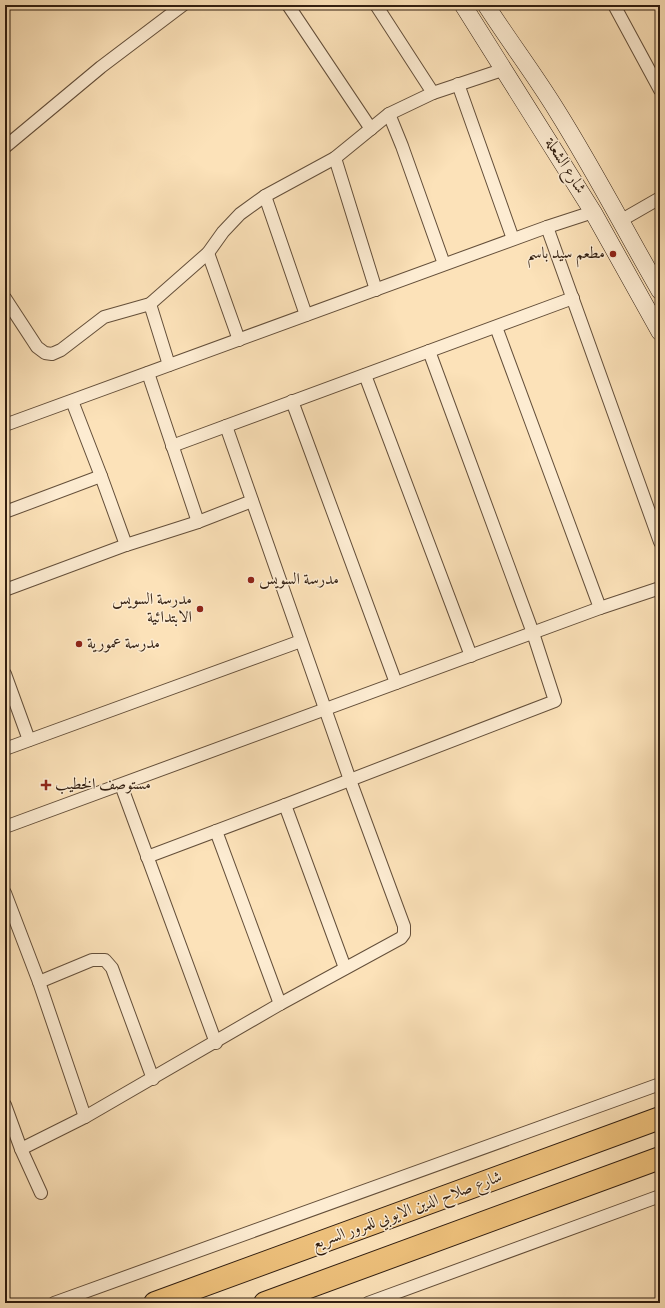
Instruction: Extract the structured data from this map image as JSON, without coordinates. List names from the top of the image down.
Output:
{
  "streets": {
    "highway": ["شارع صلاح الدين الايوبي للمرور السريع"],
    "main road": ["شارع الشعلة"]
  },
  "places": {
    "other": [
      "مطعم سيد باسم",
      "مدرسة السويس",
      "مدرسة السويس الابتدائية",
      "مدرسة عمورية"
    ],
    "health": ["مستوصف الخطيب"]
  }
}
